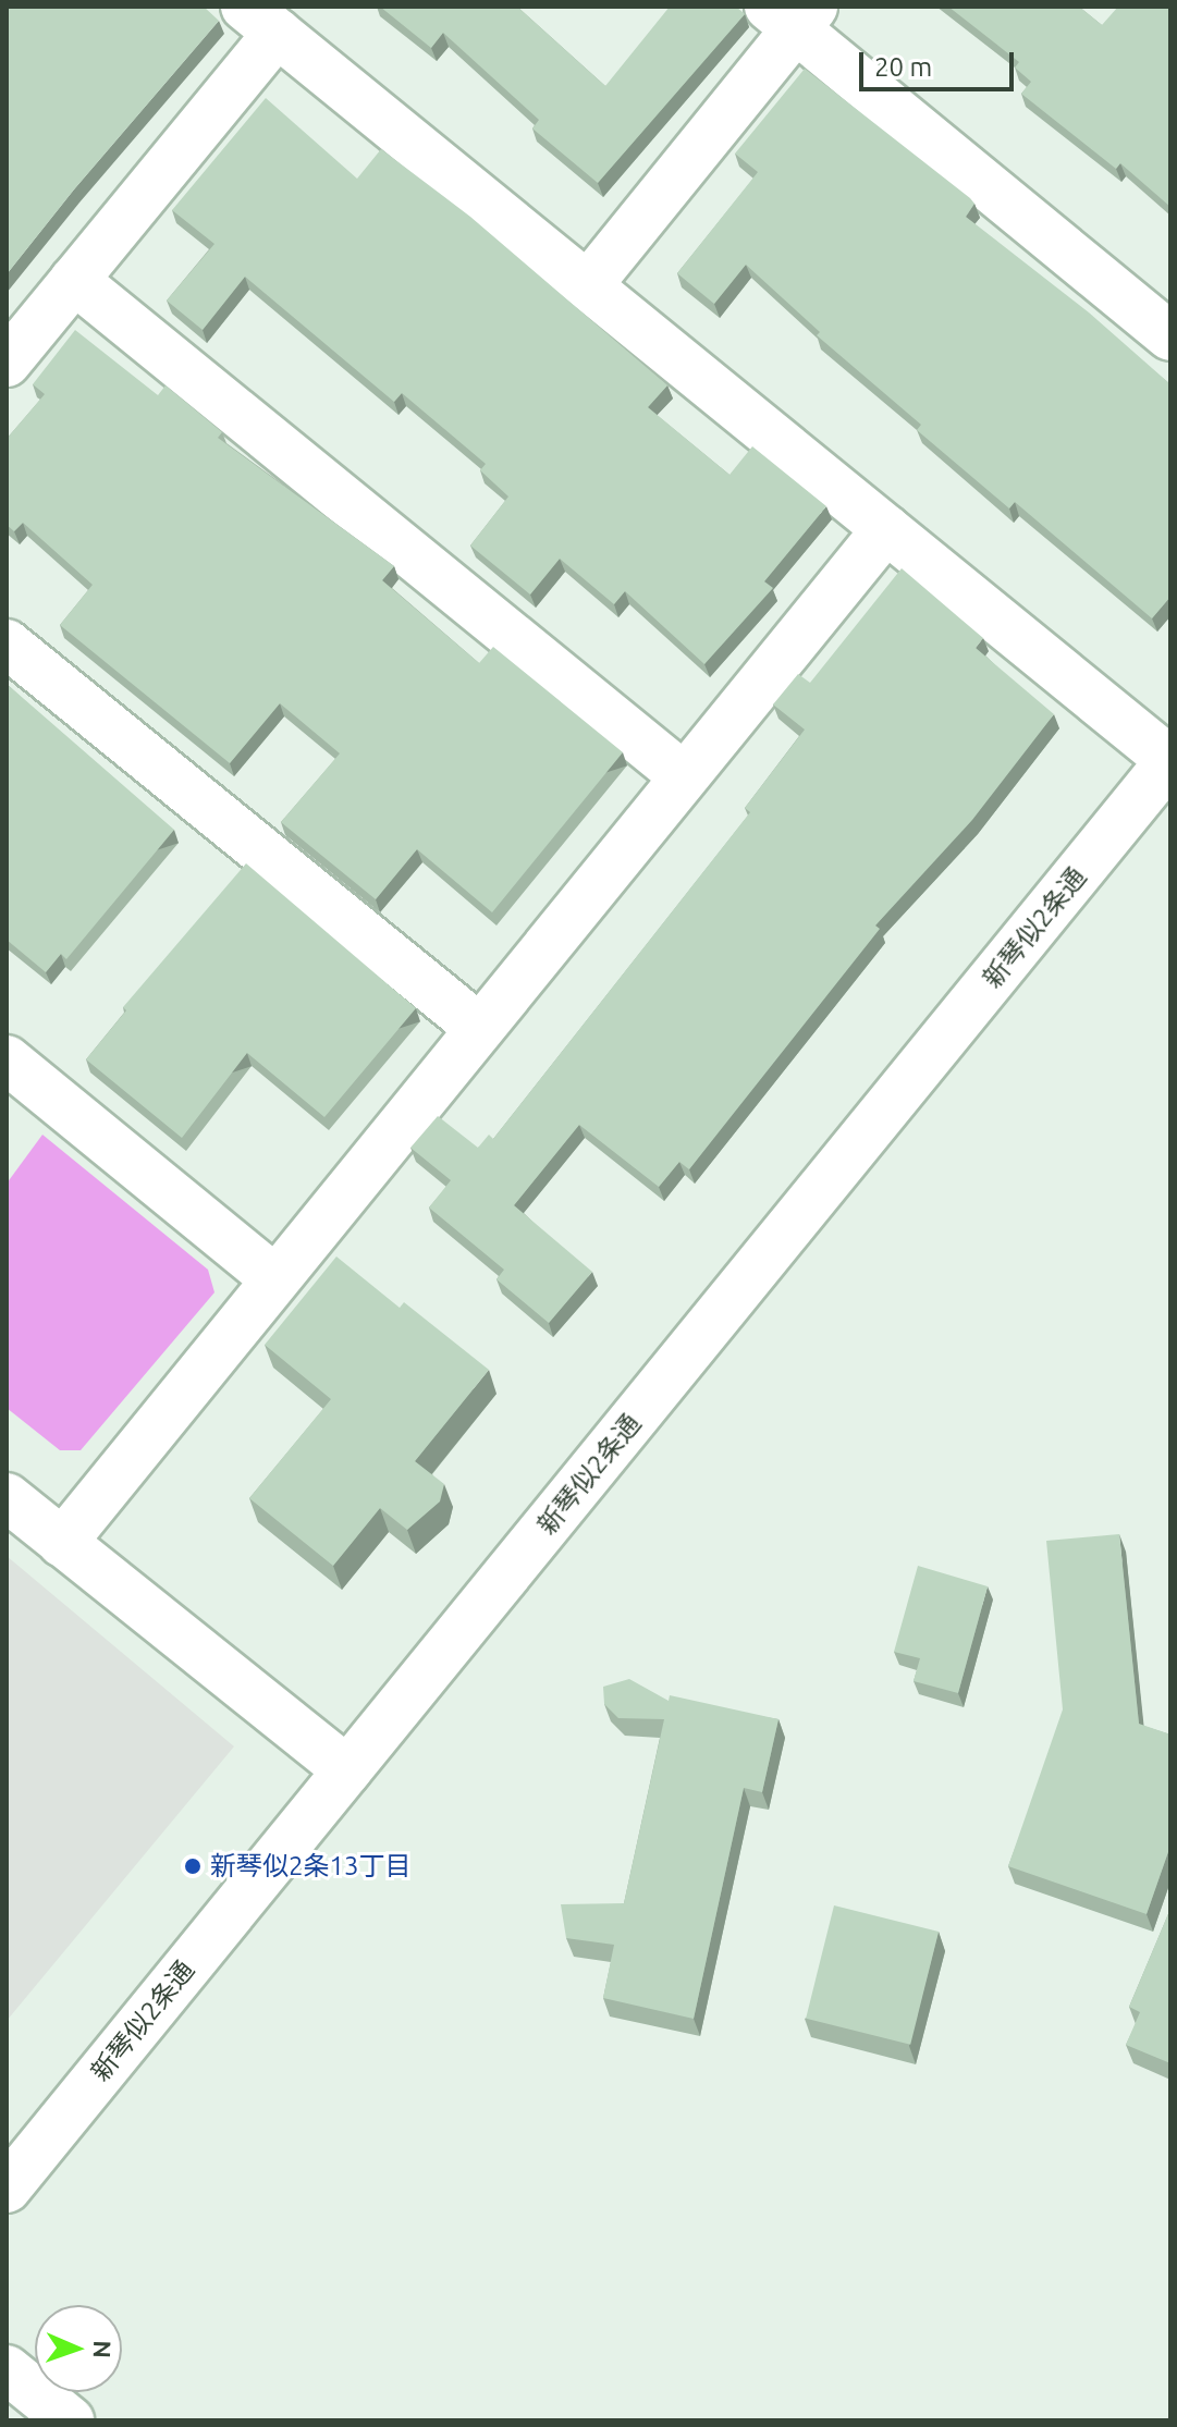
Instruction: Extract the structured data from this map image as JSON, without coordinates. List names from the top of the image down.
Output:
{
  "streets": {
    "street": ["新琴似2条通"]
  },
  "places": ["新琴似2条13丁目"],
  "scale_bar": "20 m",
  "north": "right"
}
